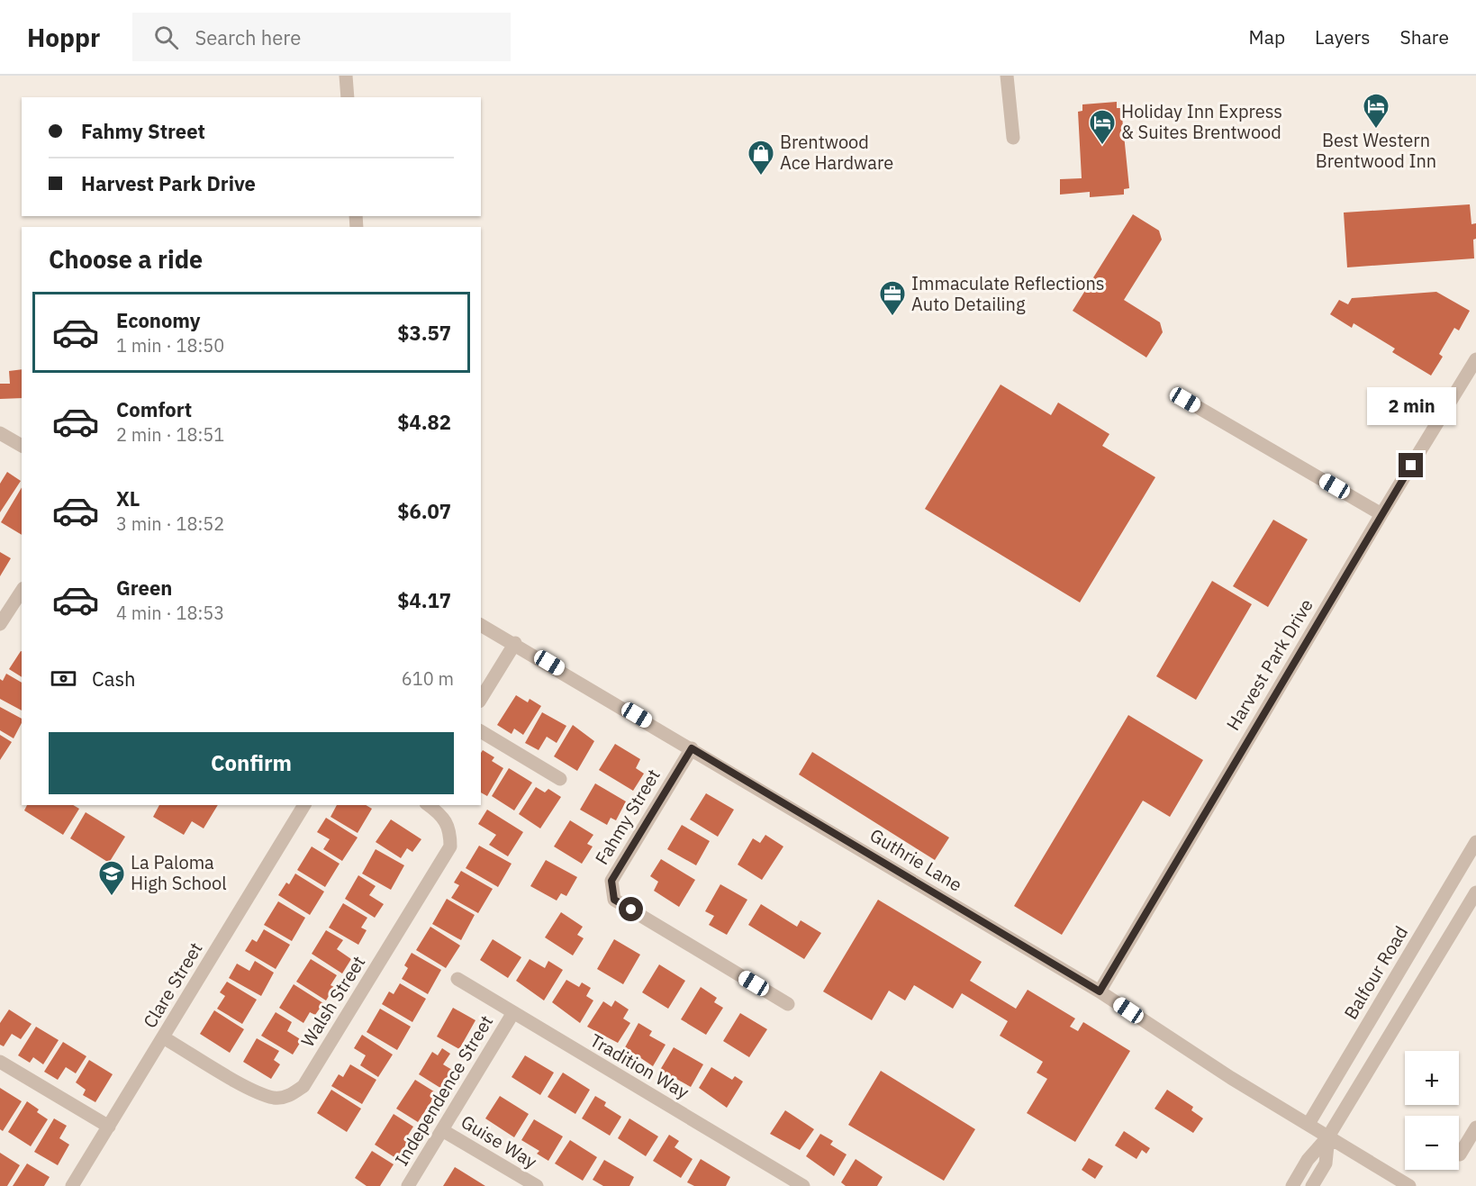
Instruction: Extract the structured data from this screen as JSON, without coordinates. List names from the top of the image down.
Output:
{
  "streets": {
    "street": [
      "Harvest Park Drive",
      "Fahmy Street",
      "Guthrie Lane",
      "Balfour Road",
      "Clare Street",
      "Walsh Street",
      "Tradition Way",
      "Independence Street",
      "Guise Way"
    ]
  },
  "crossings": [
    ["Harvest Park Drive", "Guthrie Lane"],
    ["Fahmy Street", "Guthrie Lane"],
    ["Guthrie Lane", "Balfour Road"],
    ["Clare Street", "Walsh Street"],
    ["Tradition Way", "Independence Street"],
    ["Independence Street", "Guise Way"]
  ],
  "places": {
    "hotel": ["Best Western Brentwood Inn", "Holiday Inn Express & Suites Brentwood"],
    "shop": ["Brentwood Ace Hardware"],
    "office": ["Immaculate Reflections Auto Detailing"],
    "school or university": ["La Paloma High School"]
  },
  "page": {
    "header": "Hoppr",
    "search": "Search here",
    "nav": ["Map", "Layers", "Share"],
    "banner": ["Fahmy Street", "Harvest Park Drive"],
    "heading": "Choose a ride",
    "list": [
      {
        "name": "Economy",
        "note": "1 min · 18:50",
        "value": "$3.57"
      },
      {
        "name": "Comfort",
        "note": "2 min · 18:51",
        "value": "$4.82"
      },
      {
        "name": "XL",
        "note": "3 min · 18:52",
        "value": "$6.07"
      },
      {
        "name": "Green",
        "note": "4 min · 18:53",
        "value": "$4.17"
      }
    ],
    "bubble": "2 min",
    "pay": ["Cash", "610 m"],
    "buttons": "Confirm",
    "map_buttons": ["+", "−"]
  }
}
